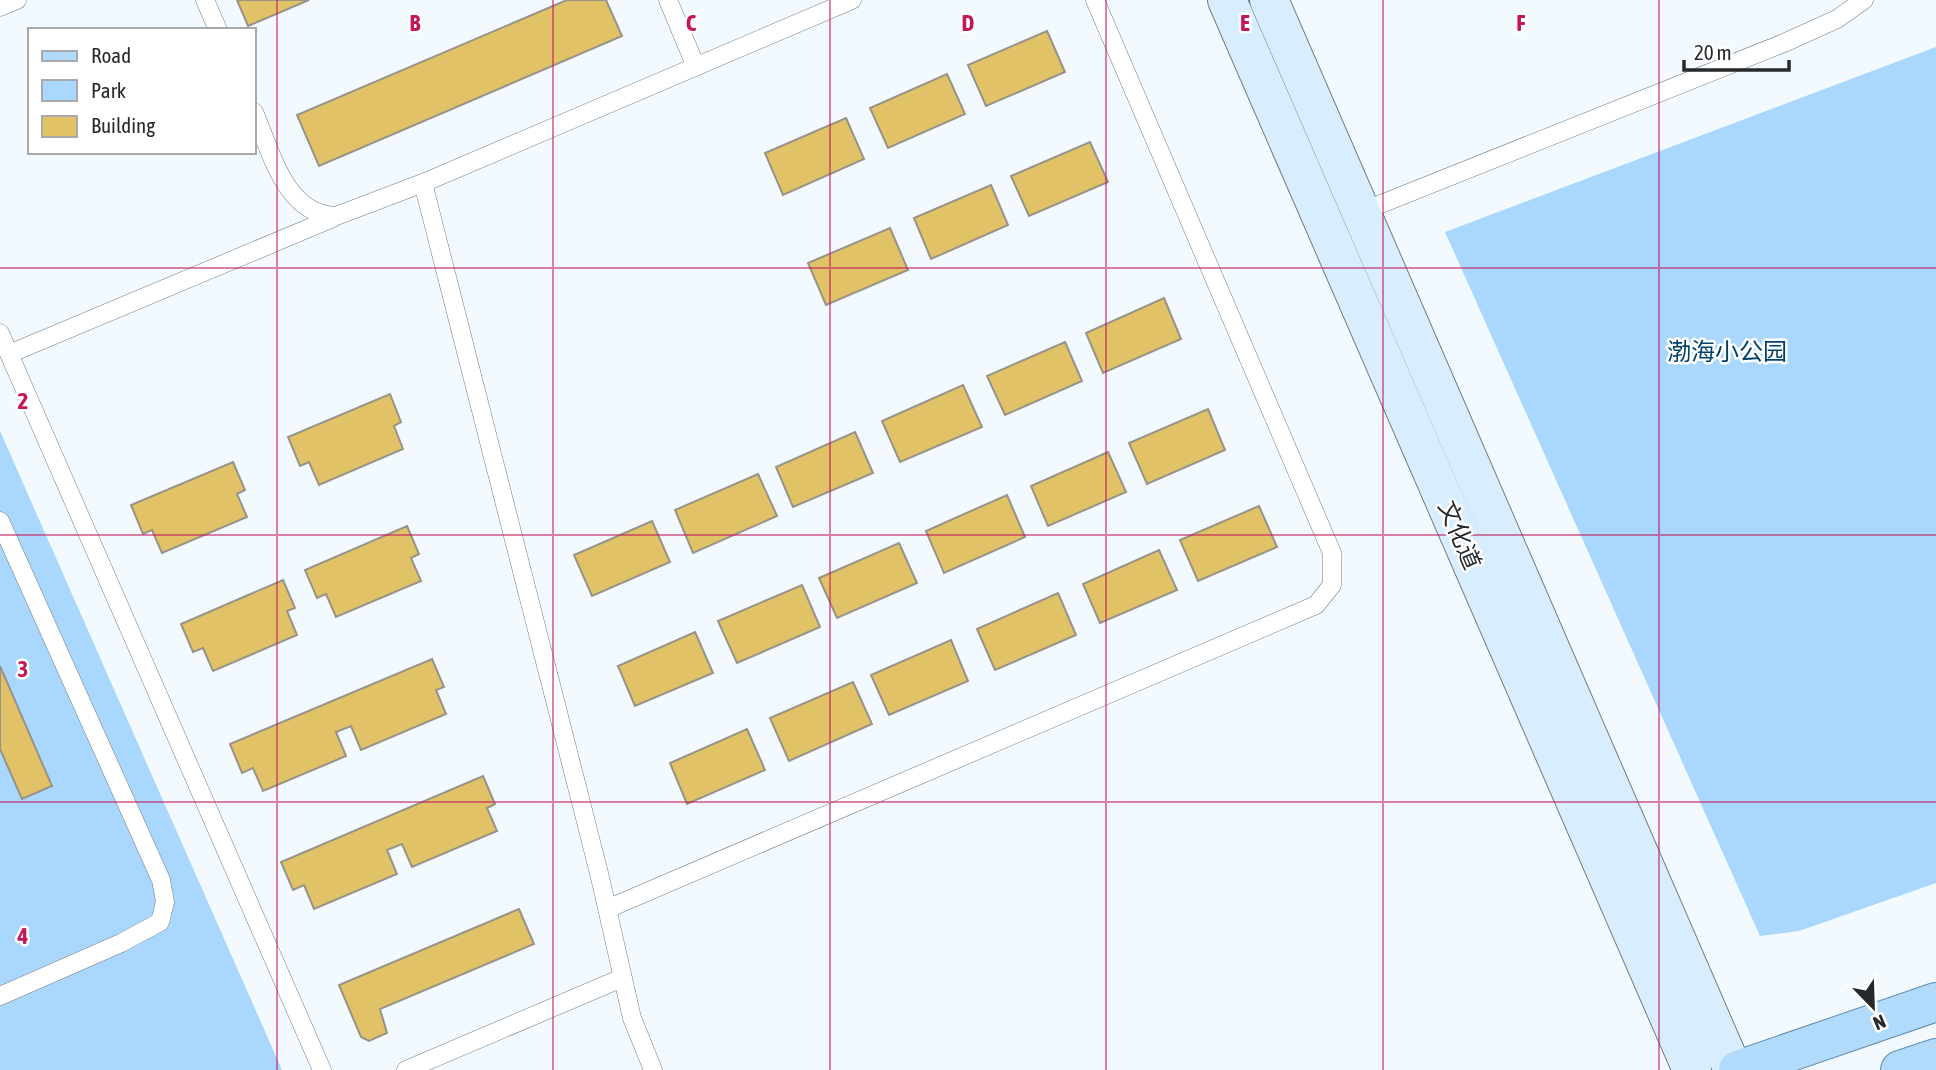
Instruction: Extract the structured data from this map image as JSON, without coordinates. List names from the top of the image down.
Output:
{
  "streets": {
    "main road": ["文化道"]
  },
  "parks": ["渤海小公园"],
  "legend": ["Road", "Park", "Building"],
  "scale_bar": "20 m",
  "north": "bottom right",
  "grid": {
    "columns": [
      "B",
      "C",
      "D",
      "E",
      "F"
    ],
    "rows": ["2", "3", "4"]
  }
}
